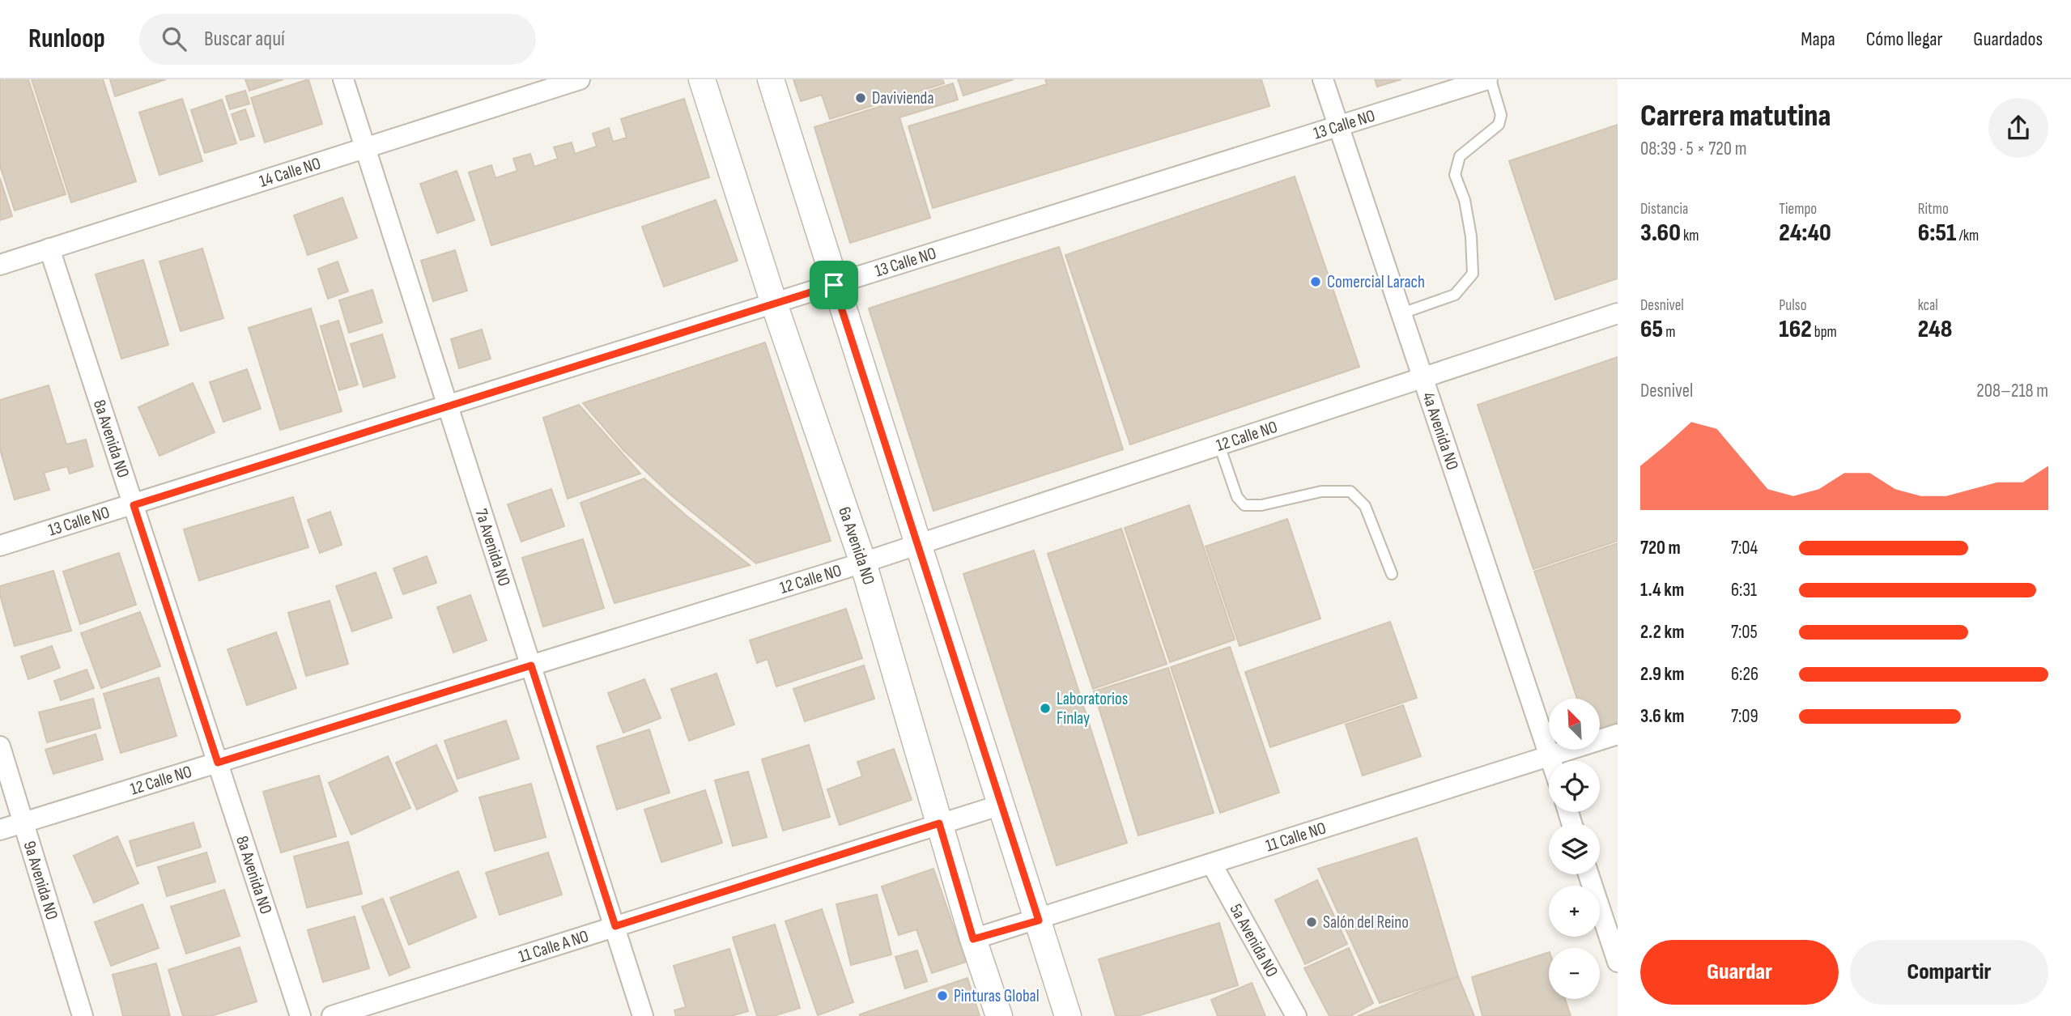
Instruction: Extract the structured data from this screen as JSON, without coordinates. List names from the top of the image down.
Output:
{
  "streets": {
    "street": [
      "13 Calle NO",
      "14 Calle NO",
      "4a Avenida NO",
      "12 Calle NO",
      "8a Avenida NO",
      "6a Avenida NO",
      "7a Avenida NO",
      "11 Calle NO",
      "9a Avenida NO",
      "5a Avenida NO",
      "11 Calle A NO"
    ]
  },
  "crossings": [
    ["13 Calle NO", "4a Avenida NO"],
    ["13 Calle NO", "8a Avenida NO"],
    ["13 Calle NO", "6a Avenida NO"],
    ["13 Calle NO", "7a Avenida NO"],
    ["14 Calle NO", "8a Avenida NO"],
    ["14 Calle NO", "7a Avenida NO"],
    ["4a Avenida NO", "12 Calle NO"],
    ["4a Avenida NO", "11 Calle NO"],
    ["12 Calle NO", "8a Avenida NO"],
    ["12 Calle NO", "6a Avenida NO"],
    ["12 Calle NO", "7a Avenida NO"],
    ["12 Calle NO", "9a Avenida NO"],
    ["6a Avenida NO", "11 Calle NO"],
    ["6a Avenida NO", "11 Calle A NO"],
    ["7a Avenida NO", "11 Calle A NO"],
    ["11 Calle NO", "5a Avenida NO"]
  ],
  "places": [
    "Davivienda",
    "Comercial Larach",
    "Laboratorios Finlay",
    "Salón del Reino",
    "Pinturas Global"
  ],
  "north": "top left",
  "page": {
    "header": "Runloop",
    "search": "Buscar aquí",
    "nav": ["Mapa", "Cómo llegar", "Guardados"],
    "heading": ["Carrera matutina", "08:39 · 5 × 720 m"],
    "stats": [
      ["Distancia", "3.60 km"],
      ["Tiempo", "24:40"],
      ["Ritmo", "6:51 /km"],
      ["Desnivel", "65 m"],
      ["Pulso", "162 bpm"],
      ["kcal", "248"]
    ],
    "chart": ["Desnivel", "208–218 m"],
    "list": [
      {
        "name": "720 m",
        "note": "7:04"
      },
      {
        "name": "1.4 km",
        "note": "6:31"
      },
      {
        "name": "2.2 km",
        "note": "7:05"
      },
      {
        "name": "2.9 km",
        "note": "6:26"
      },
      {
        "name": "3.6 km",
        "note": "7:09"
      }
    ],
    "map_buttons": ["+", "−"],
    "buttons": ["Guardar", "Compartir"]
  }
}
